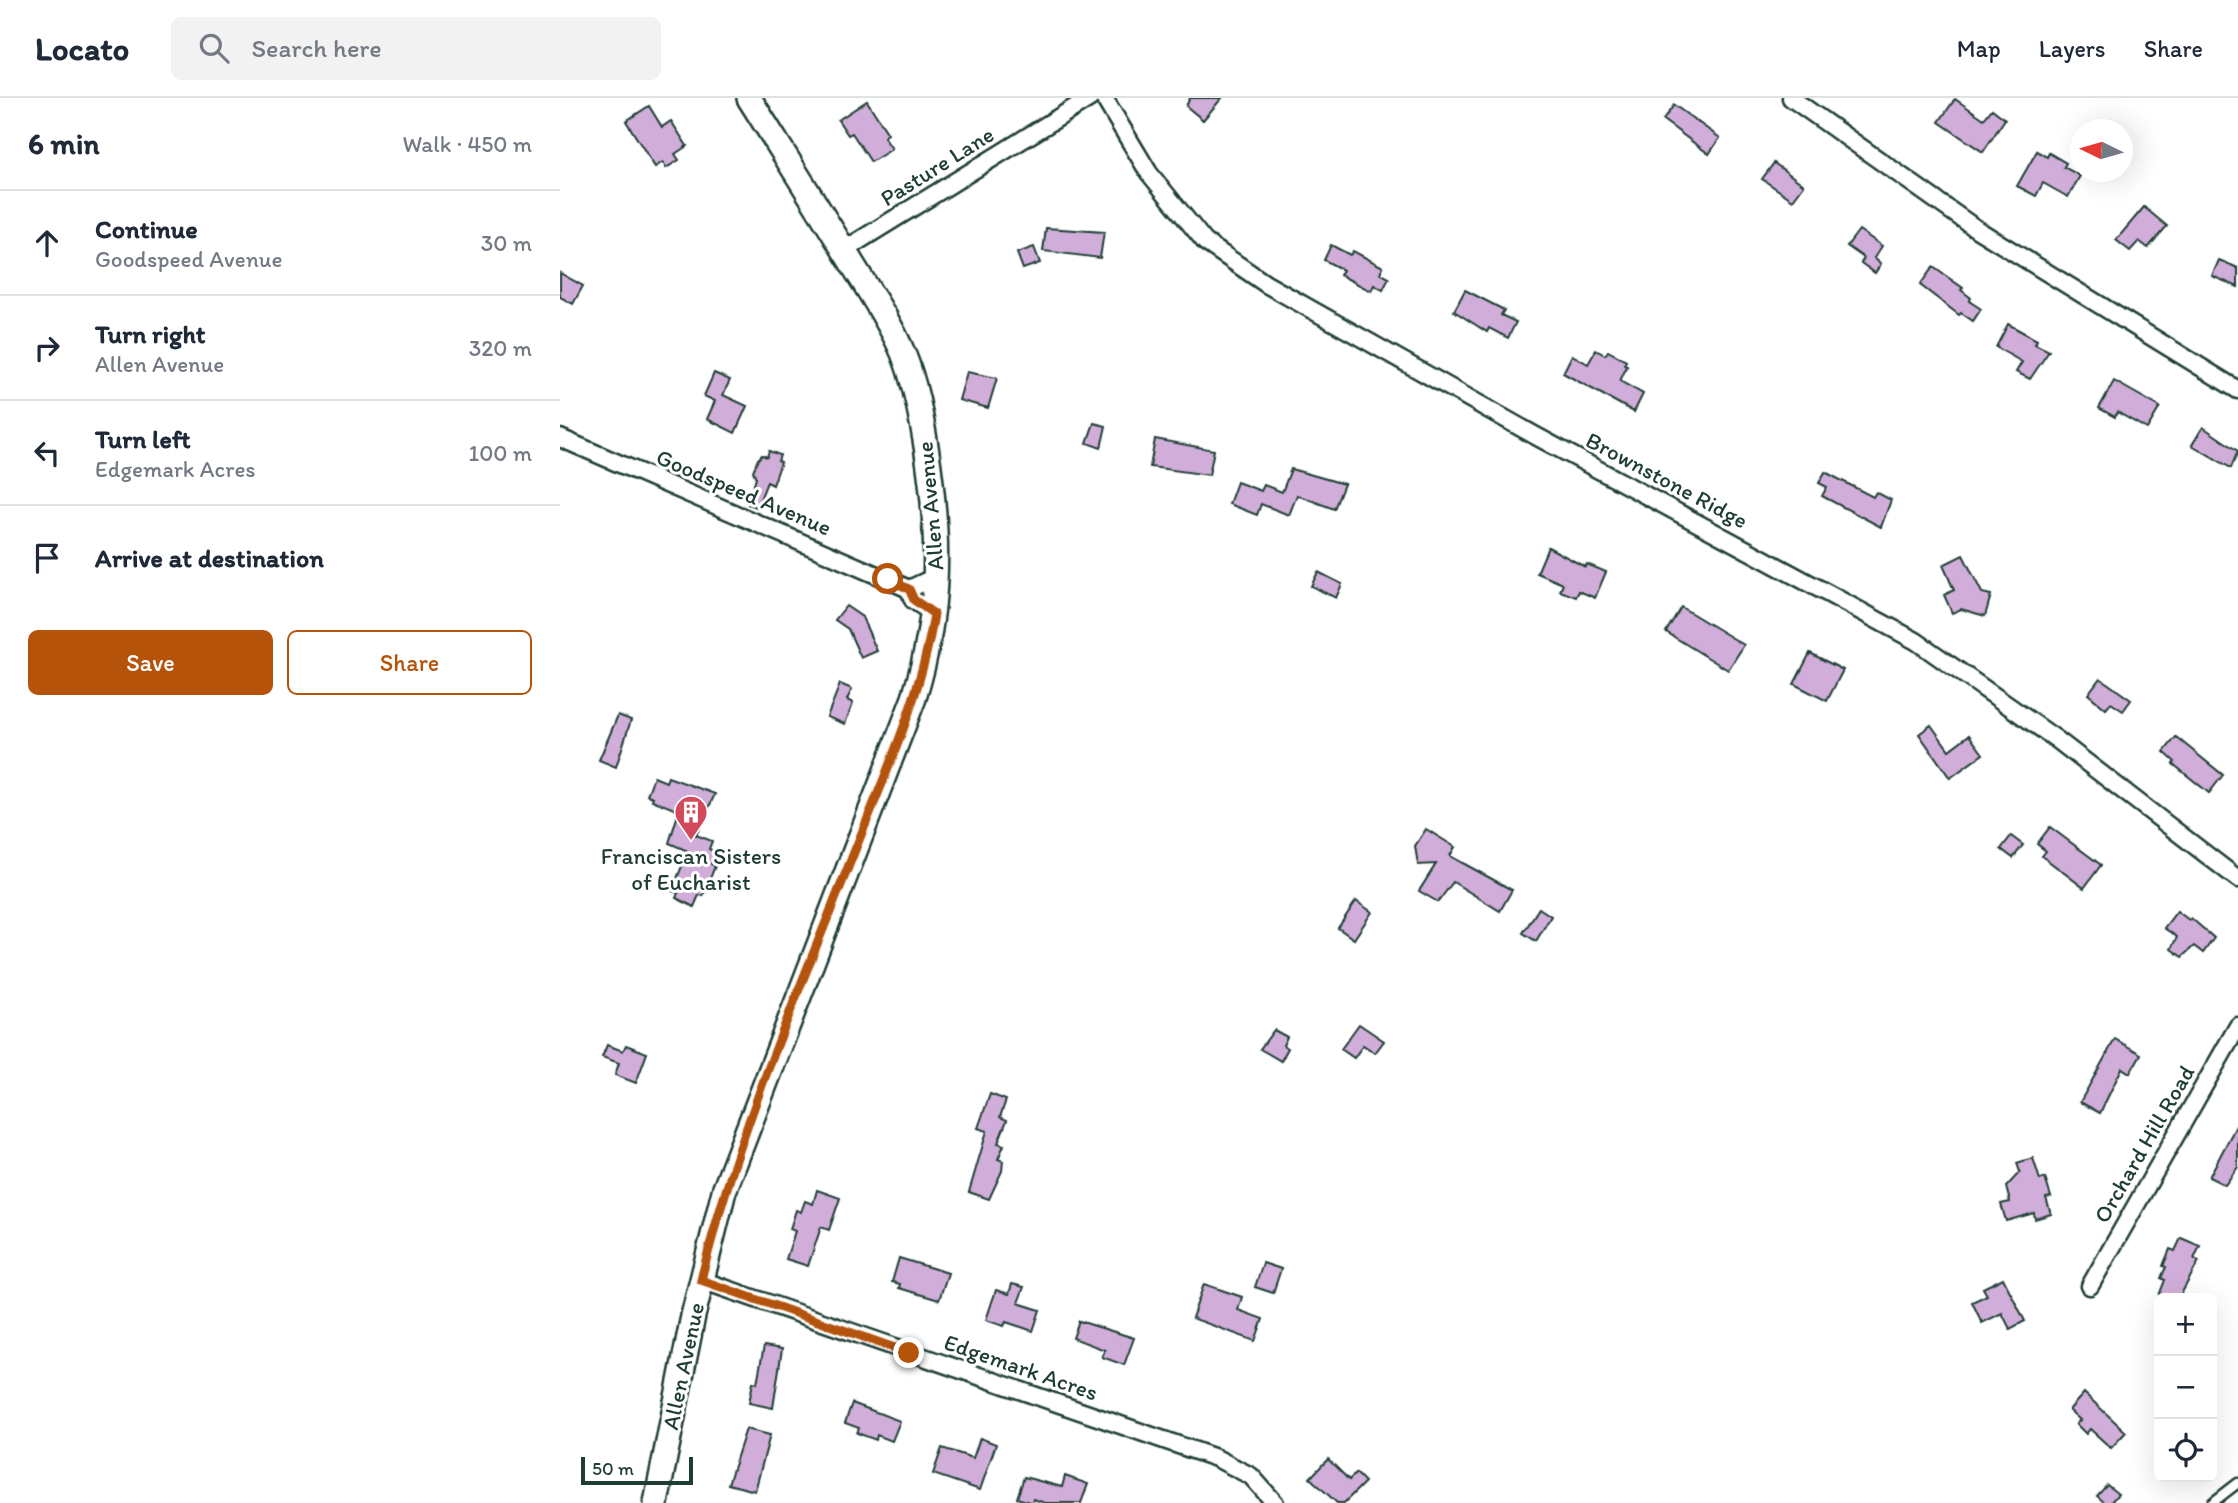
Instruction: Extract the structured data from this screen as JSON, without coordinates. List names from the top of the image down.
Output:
{
  "streets": {
    "street": [
      "Pasture Lane",
      "Brownstone Ridge",
      "Goodspeed Avenue",
      "Allen Avenue",
      "Orchard Hill Road",
      "Edgemark Acres"
    ]
  },
  "crossings": [
    ["Pasture Lane", "Allen Avenue"],
    ["Goodspeed Avenue", "Allen Avenue"],
    ["Allen Avenue", "Edgemark Acres"]
  ],
  "places": {
    "building": ["Franciscan Sisters of Eucharist"]
  },
  "scale_bar": "50 m",
  "north": "left",
  "page": {
    "header": "Locato",
    "search": "Search here",
    "nav": ["Map", "Layers", "Share"],
    "heading": ["6 min", "Walk · 450 m"],
    "list": [
      ["Continue", "Goodspeed Avenue", "30 m"],
      ["Turn right", "Allen Avenue", "320 m"],
      ["Turn left", "Edgemark Acres", "100 m"],
      "Arrive at destination"
    ],
    "buttons": ["Save", "Share"],
    "map_buttons": ["+", "−"],
    "scale": "50 m"
  }
}
